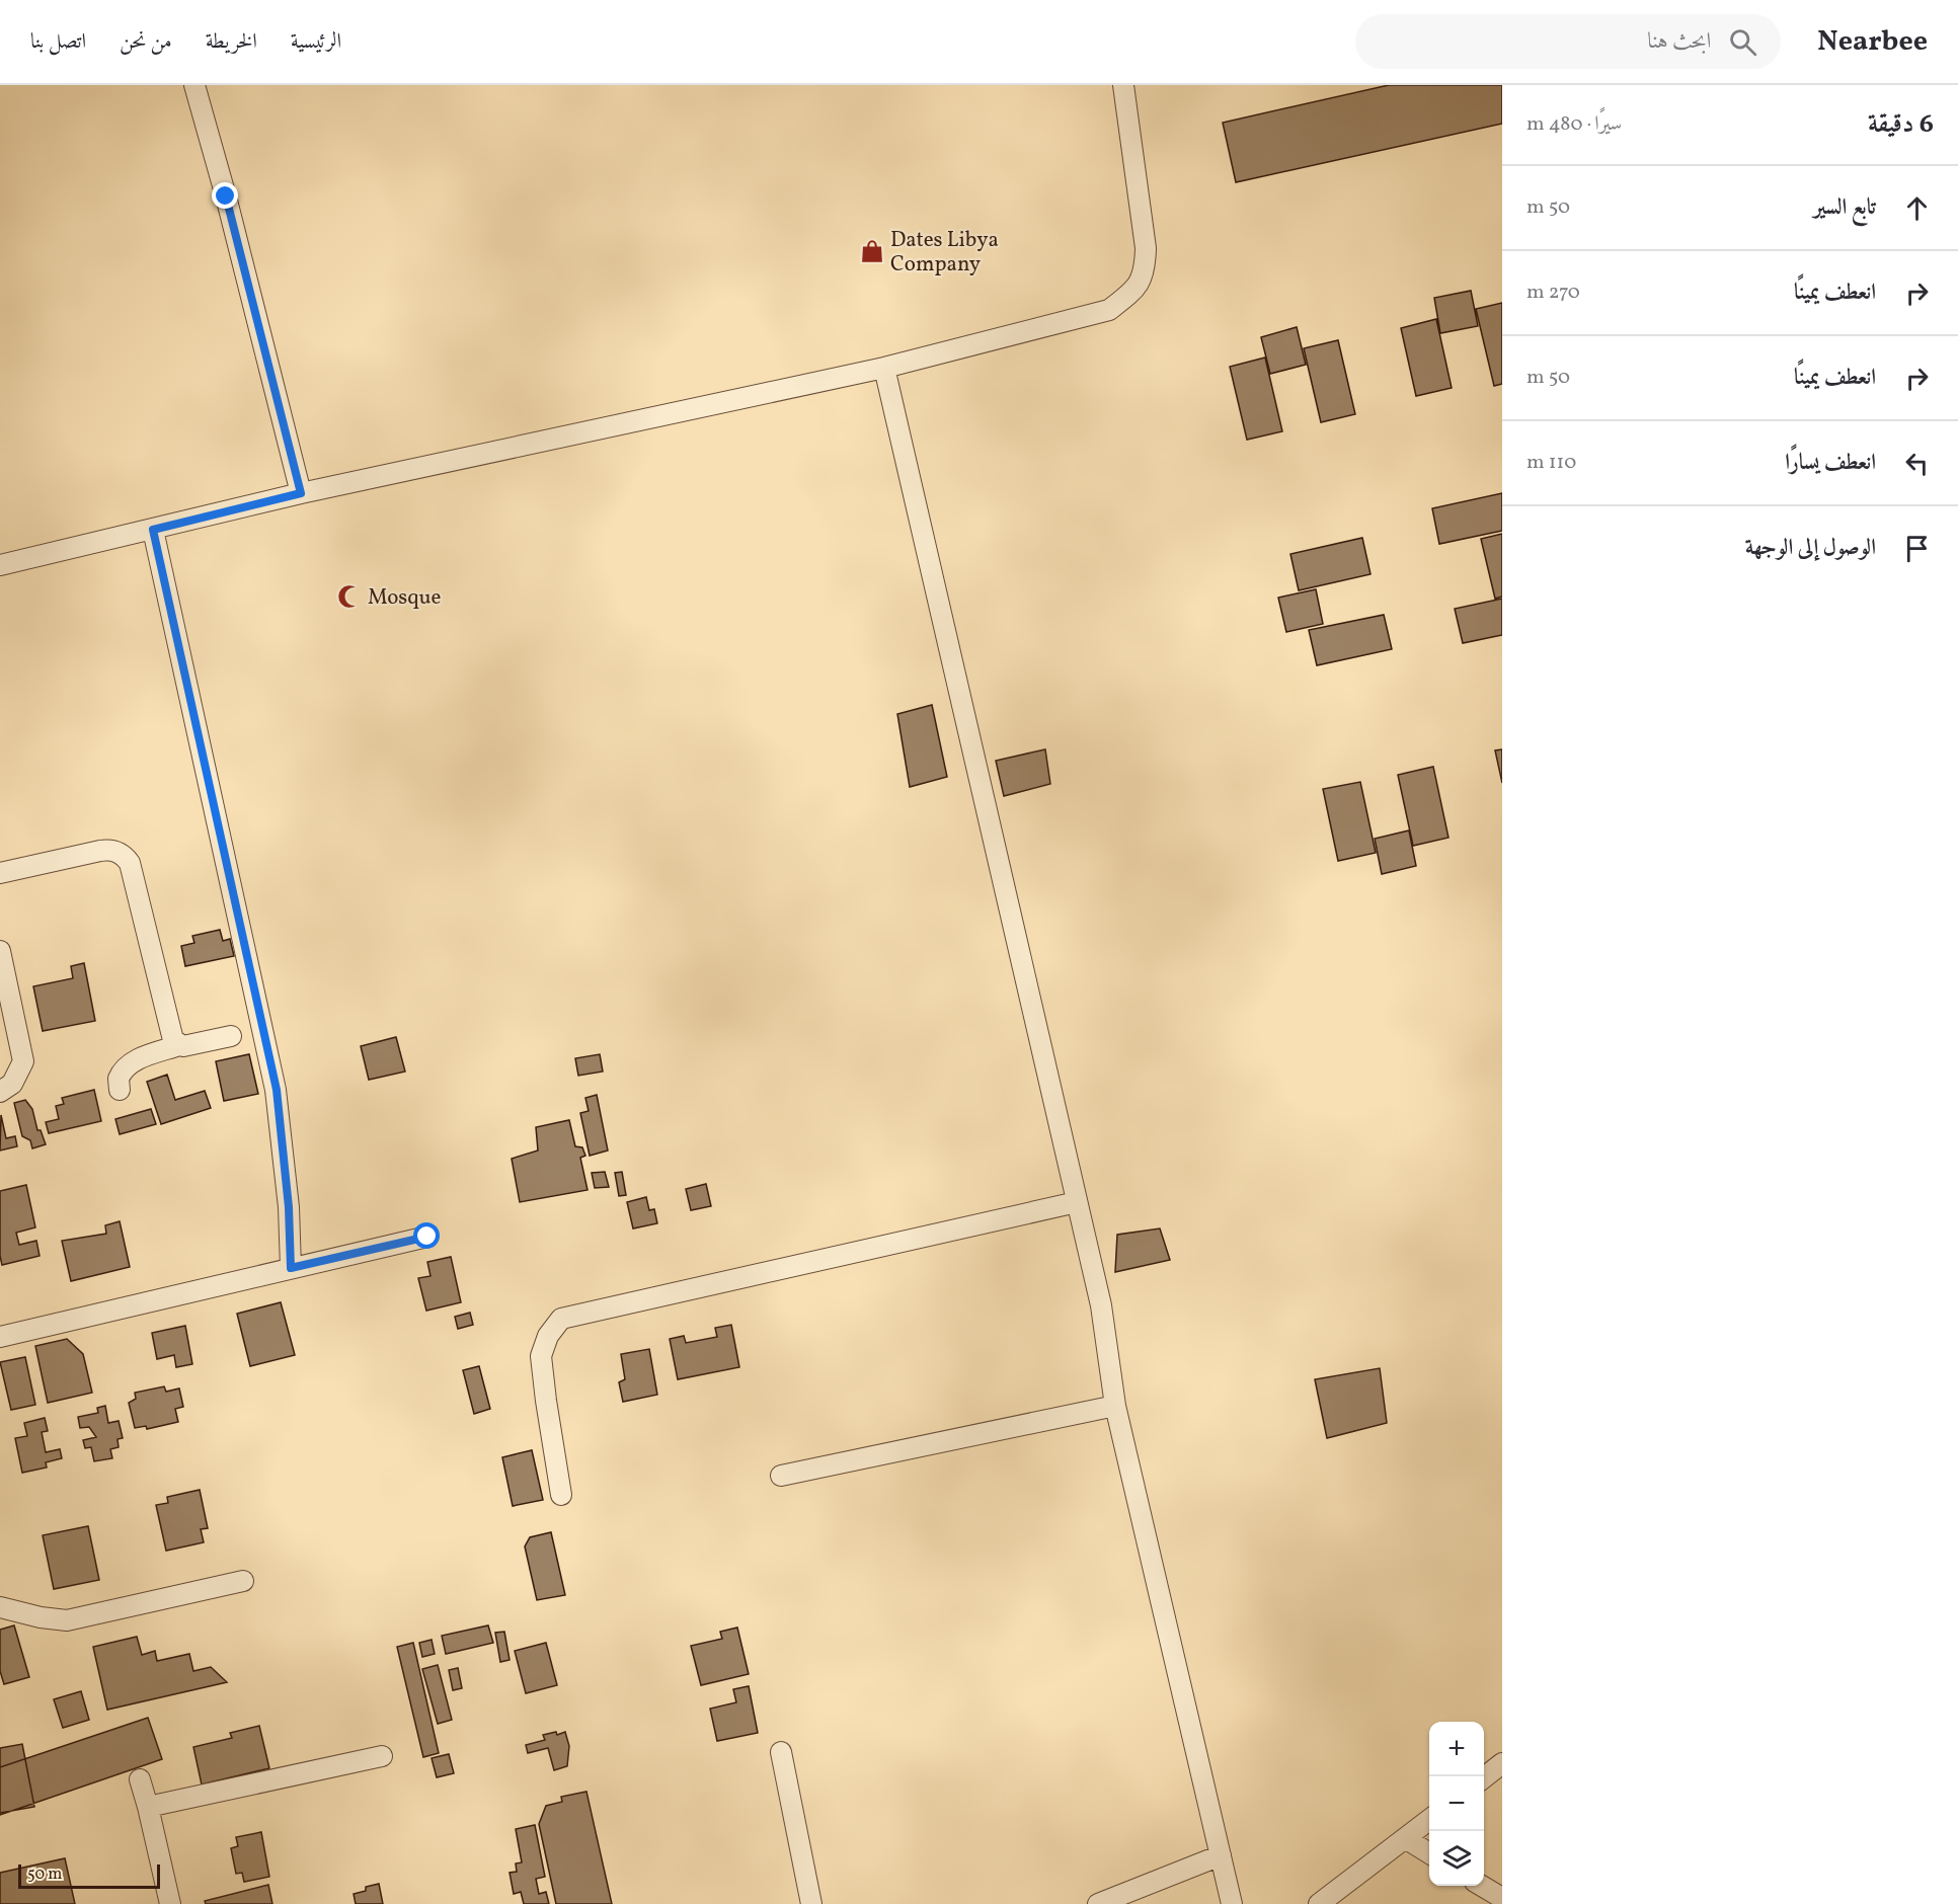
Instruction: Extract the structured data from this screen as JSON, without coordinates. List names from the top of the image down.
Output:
{
  "places": {
    "shop": ["Dates Libya Company"],
    "mosque": ["Mosque"]
  },
  "scale_bar": "50 m",
  "page": {
    "header": "Nearbee",
    "search": "ابحث هنا",
    "nav": [
      "الرئيسية",
      "الخريطة",
      "من نحن",
      "اتصل بنا"
    ],
    "heading": ["6 دقيقة", "سيرًا · 480 m"],
    "list": [
      ["تابع السير", "50 m"],
      ["انعطف يمينًا", "270 m"],
      ["انعطف يمينًا", "50 m"],
      ["انعطف يسارًا", "110 m"],
      "الوصول إلى الوجهة"
    ],
    "map_buttons": ["+", "−"],
    "scale": "50 m"
  }
}
